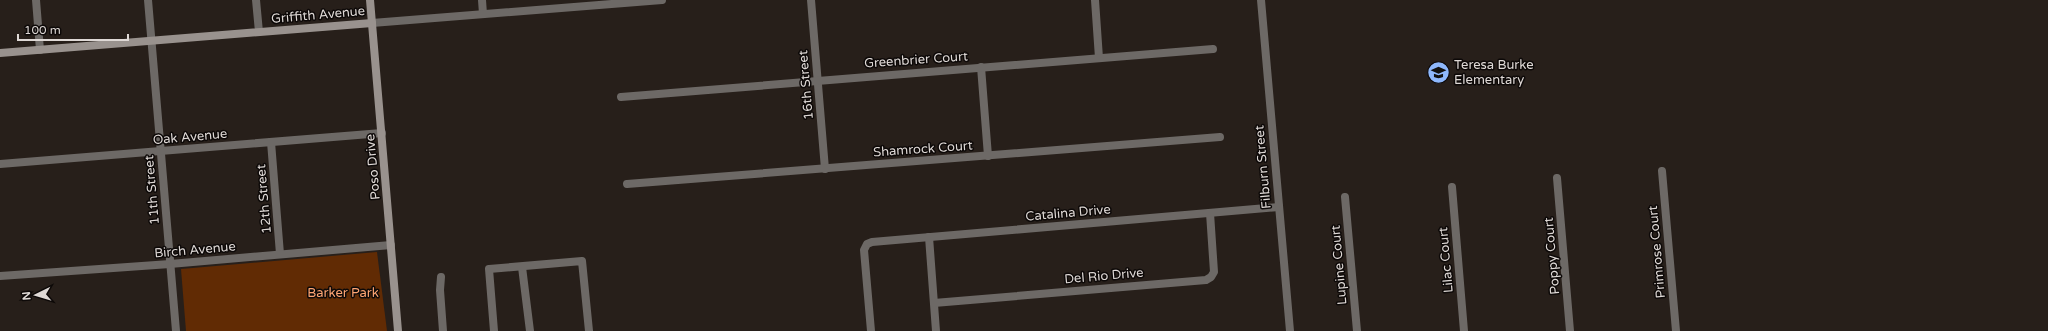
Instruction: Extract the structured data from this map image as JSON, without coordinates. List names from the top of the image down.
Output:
{
  "streets": {
    "main road": ["Griffith Avenue", "Poso Drive"],
    "street": [
      "Greenbrier Court",
      "16th Street",
      "Oak Avenue",
      "Shamrock Court",
      "Filburn Street",
      "11th Street",
      "12th Street",
      "Catalina Drive",
      "Birch Avenue",
      "Primrose Court",
      "Poppy Court",
      "Lilac Court",
      "Lupine Court",
      "Del Rio Drive"
    ]
  },
  "crossings": [
    ["Griffith Avenue", "Poso Drive"],
    ["Griffith Avenue", "11th Street"],
    ["Greenbrier Court", "16th Street"],
    ["16th Street", "Shamrock Court"],
    ["Oak Avenue", "Poso Drive"],
    ["Oak Avenue", "11th Street"],
    ["Oak Avenue", "12th Street"],
    ["Poso Drive", "Birch Avenue"],
    ["Filburn Street", "Catalina Drive"],
    ["11th Street", "Birch Avenue"],
    ["12th Street", "Birch Avenue"],
    ["Catalina Drive", "Del Rio Drive"]
  ],
  "parks": ["Barker Park"],
  "places": {
    "school or university": ["Teresa Burke Elementary"]
  },
  "scale_bar": "100 m",
  "north": "left"
}
